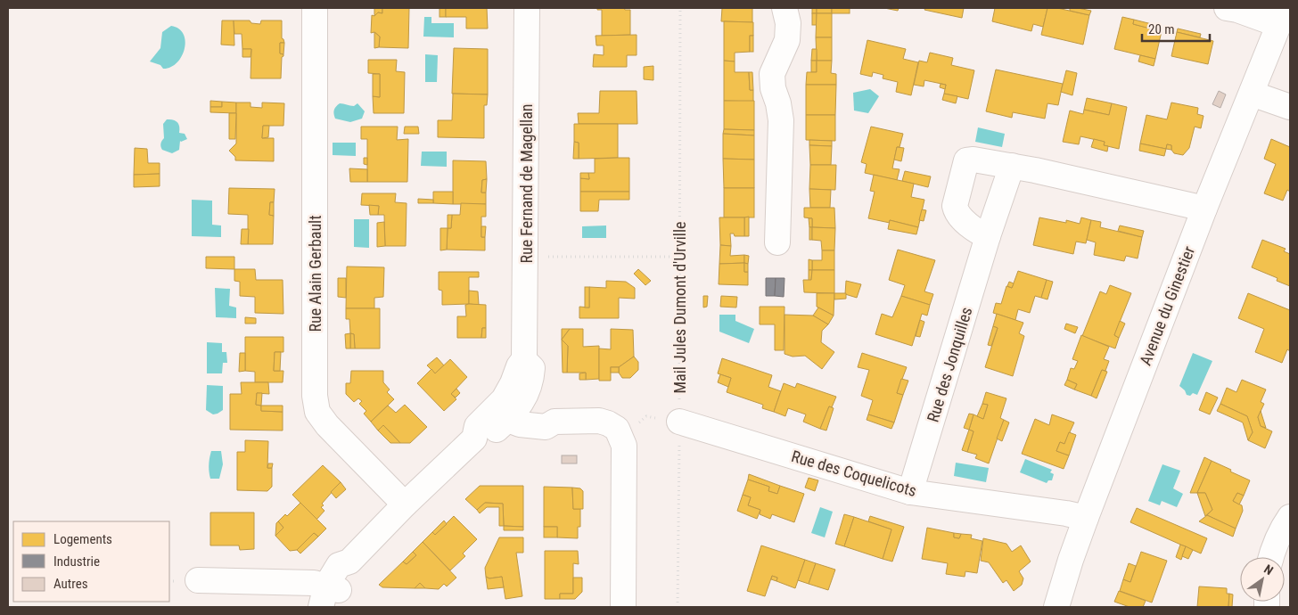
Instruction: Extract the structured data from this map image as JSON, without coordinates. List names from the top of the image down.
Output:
{
  "streets": {
    "street": [
      "Rue Fernand de Magellan",
      "Rue Alain Gerbault",
      "Avenue du Ginestier",
      "Rue des Jonquilles",
      "Rue des Coquelicots"
    ],
    "path": ["Mail Jules Dumont d'Urville"]
  },
  "crossings": [
    ["Rue Fernand de Magellan", "Rue Alain Gerbault"],
    ["Avenue du Ginestier", "Rue des Coquelicots"],
    ["Mail Jules Dumont d'Urville", "Rue des Coquelicots"],
    ["Rue des Jonquilles", "Rue des Coquelicots"]
  ],
  "legend": ["Logements", "Industrie", "Autres"],
  "scale_bar": "20 m",
  "north": "top right"
}
